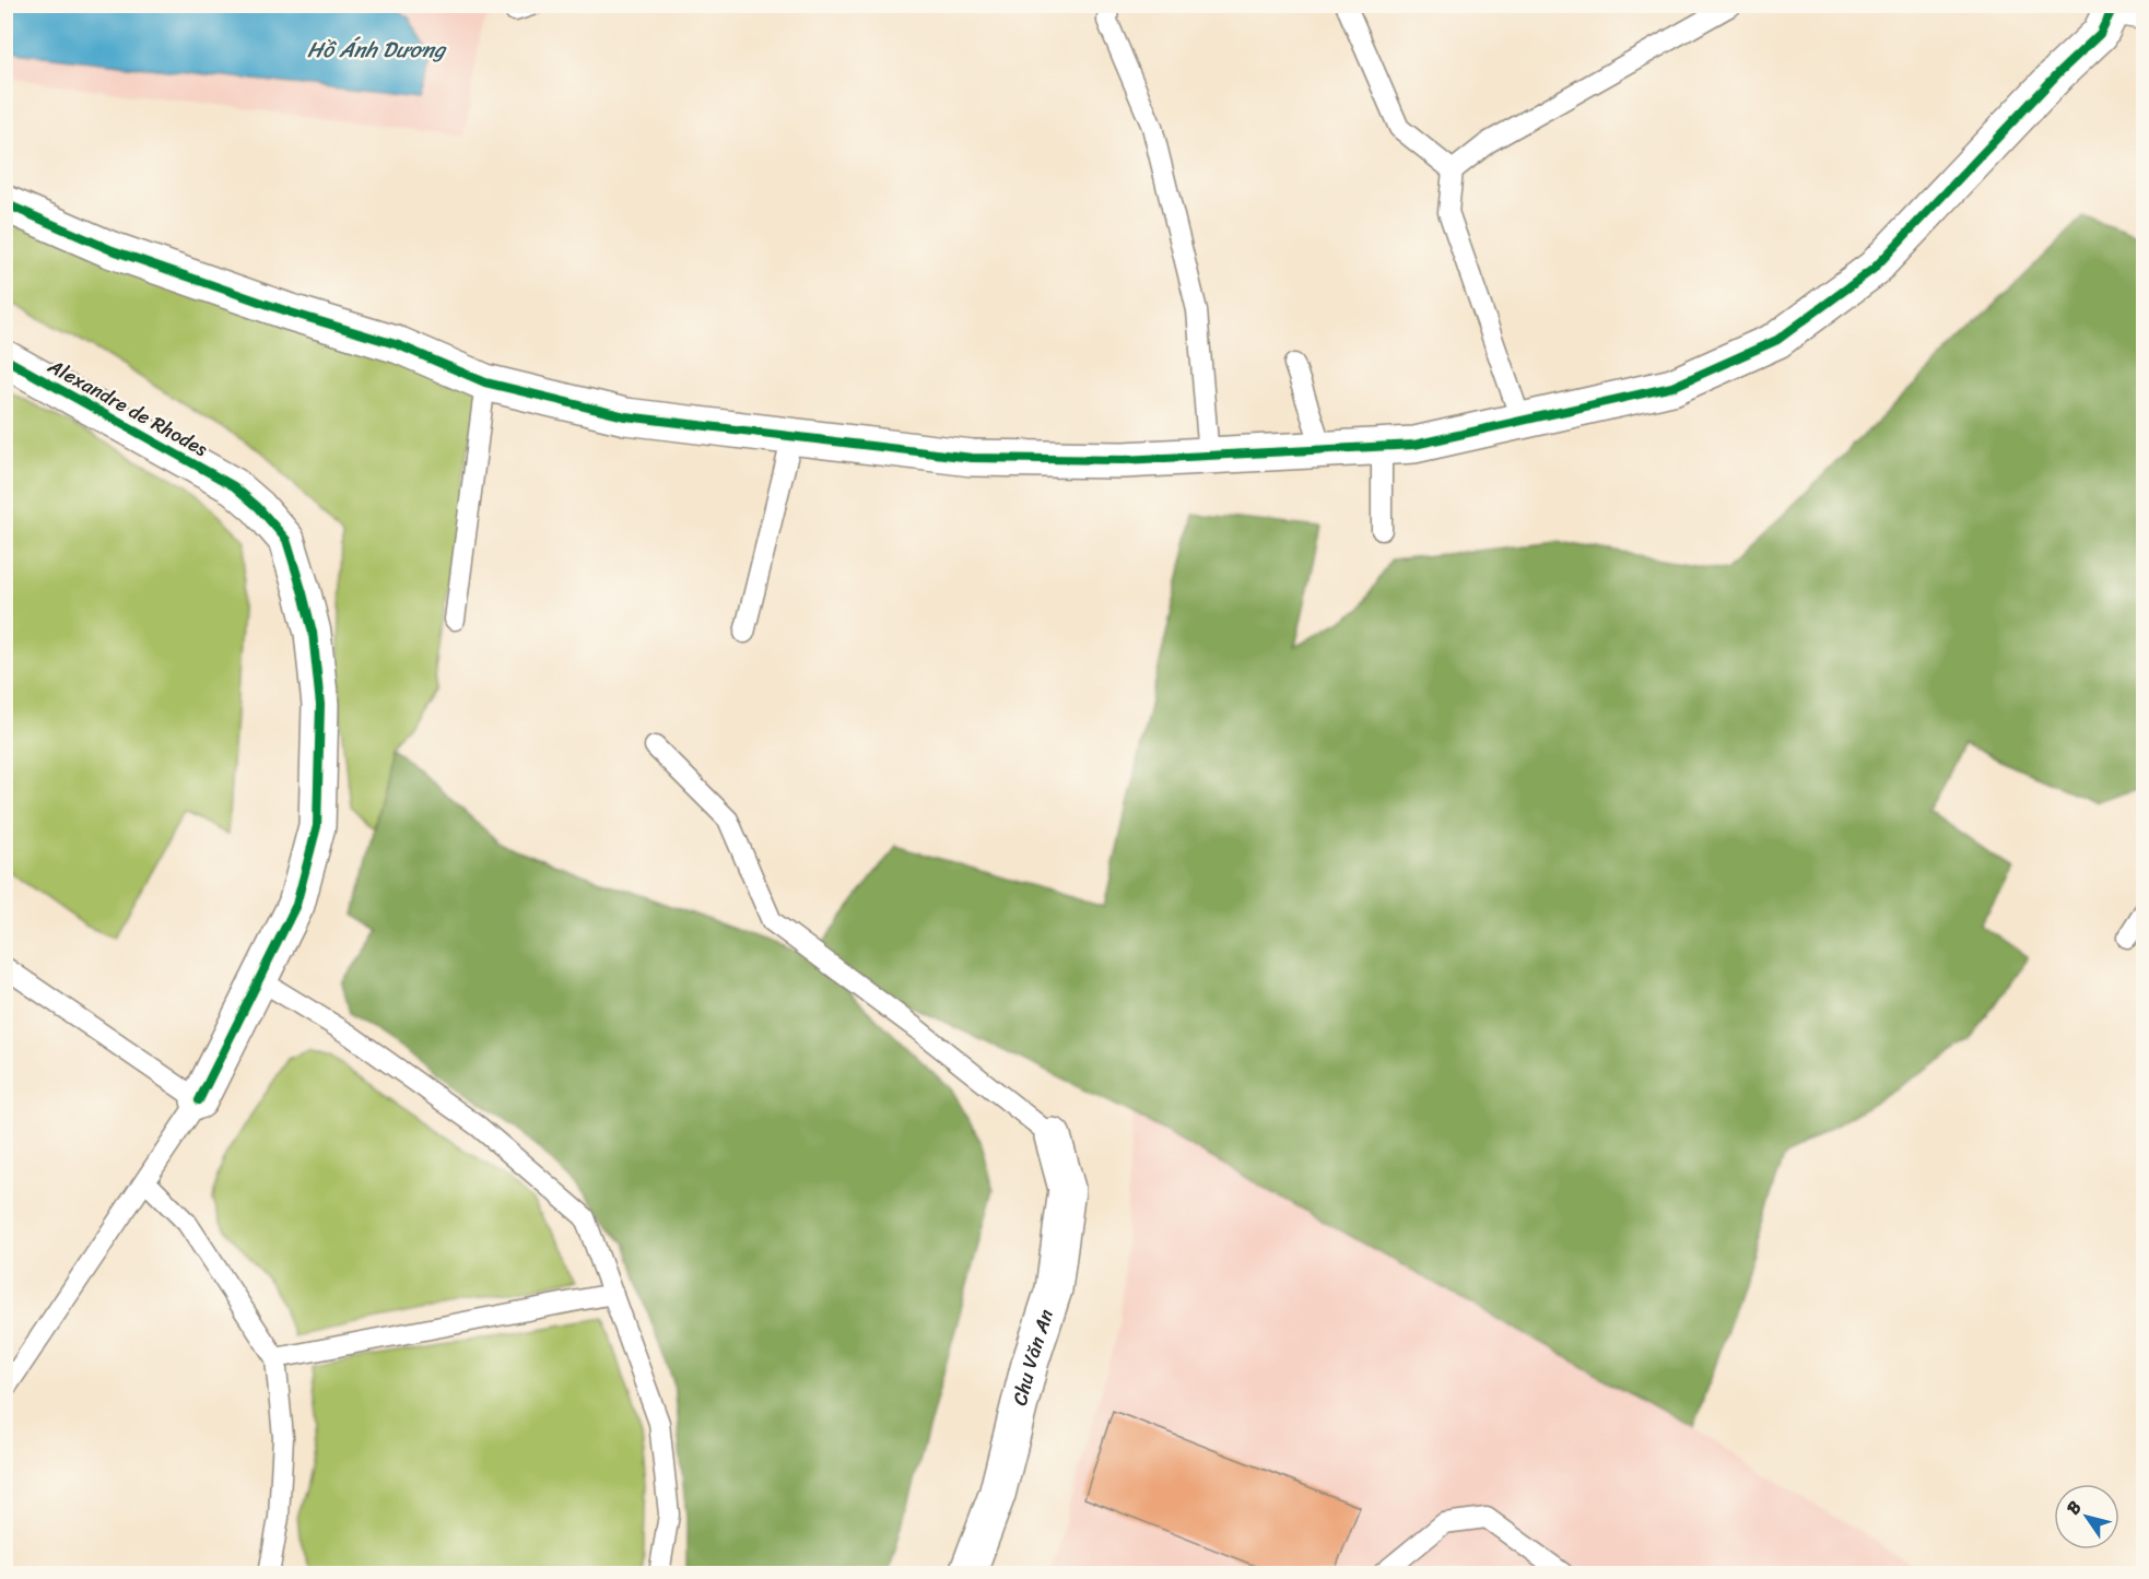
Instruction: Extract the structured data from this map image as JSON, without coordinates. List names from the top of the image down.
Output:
{
  "streets": {
    "street": ["Alexandre de Rhodes", "Chu Văn An"]
  },
  "water": ["Hồ Ánh Dương"],
  "north": "top left"
}
